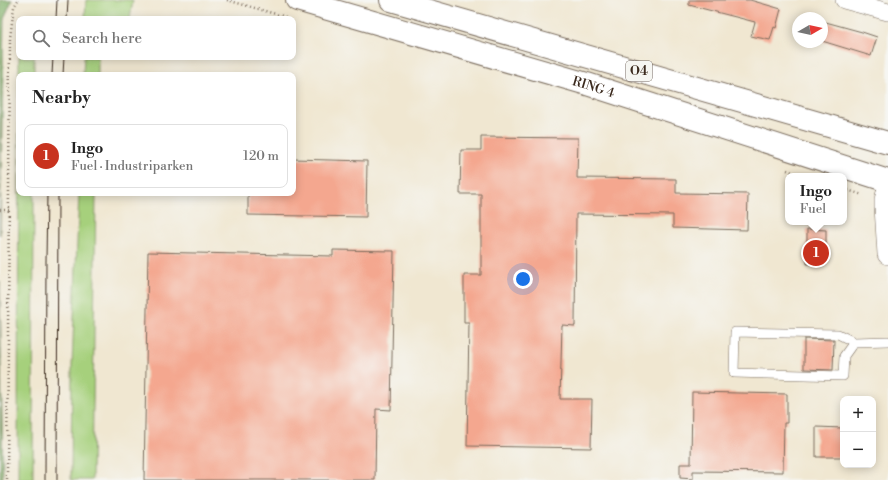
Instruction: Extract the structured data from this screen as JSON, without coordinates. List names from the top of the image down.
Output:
{
  "streets": {
    "main road": ["O4", "RING 4"]
  },
  "north": "right",
  "page": {
    "search": "Search here",
    "heading": "Nearby",
    "list": [
      {
        "mark": "1",
        "name": "Ingo",
        "note": "Fuel · Industriparken",
        "value": "120 m"
      }
    ],
    "popup": ["Ingo", "Fuel"],
    "pins": "1",
    "map_buttons": ["+", "−"]
  }
}
